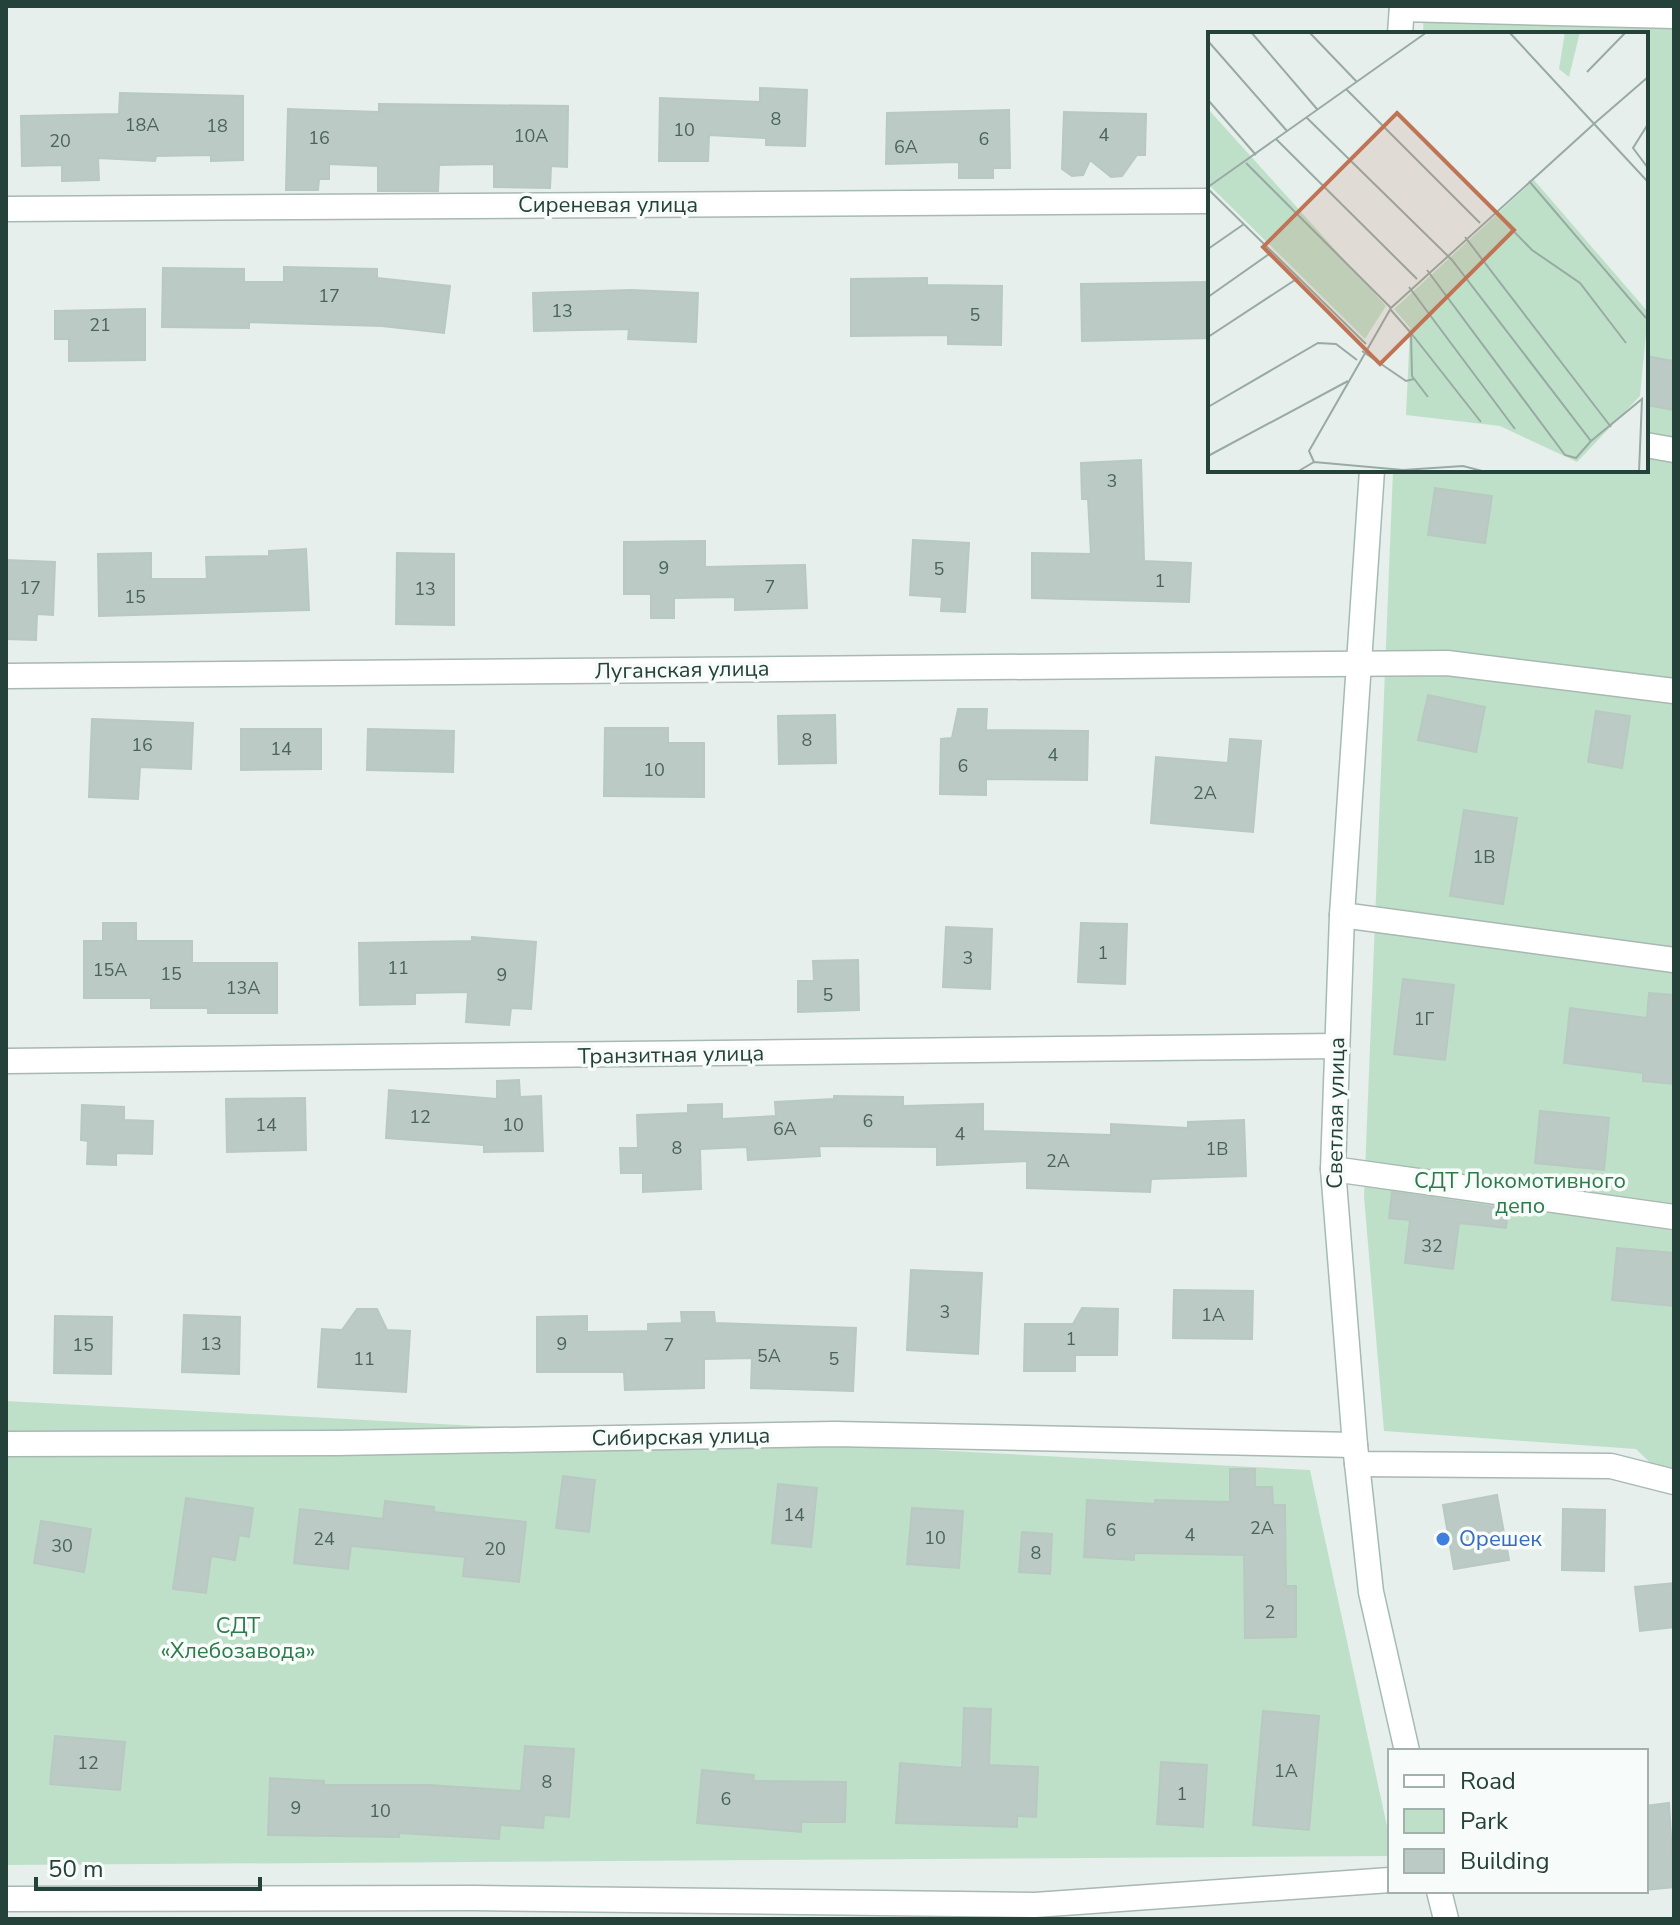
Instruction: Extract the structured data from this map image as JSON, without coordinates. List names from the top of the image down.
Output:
{
  "streets": {
    "street": [
      "Сиреневая улица",
      "Луганская улица",
      "Транзитная улица",
      "Светлая улица",
      "Сибирская улица"
    ]
  },
  "crossings": [
    ["Луганская улица", "Светлая улица"],
    ["Транзитная улица", "Светлая улица"],
    ["Светлая улица", "Сибирская улица"]
  ],
  "parks": ["СДТ Локомотивного депо", "СДТ «Хлебозавода»"],
  "places": ["Орешек"],
  "house_numbers": [
    "8",
    "18А",
    "18",
    "10",
    "4",
    "10А",
    "16",
    "6",
    "20",
    "6А",
    "17",
    "13",
    "5",
    "21",
    "3",
    "9",
    "5",
    "1",
    "7",
    "17",
    "13",
    "15",
    "8",
    "16",
    "14",
    "4",
    "6",
    "10",
    "2А",
    "1В",
    "1",
    "3",
    "11",
    "15А",
    "15",
    "9",
    "13А",
    "5",
    "1Г",
    "12",
    "6",
    "14",
    "10",
    "6А",
    "4",
    "8",
    "1В",
    "2А",
    "32",
    "3",
    "1А",
    "1",
    "13",
    "9",
    "15",
    "7",
    "5А",
    "11",
    "5",
    "14",
    "2А",
    "6",
    "4",
    "10",
    "24",
    "30",
    "20",
    "8",
    "2",
    "12",
    "1А",
    "8",
    "1",
    "6",
    "9",
    "10"
  ],
  "legend": ["Road", "Park", "Building"],
  "scale_bar": "50 m"
}
